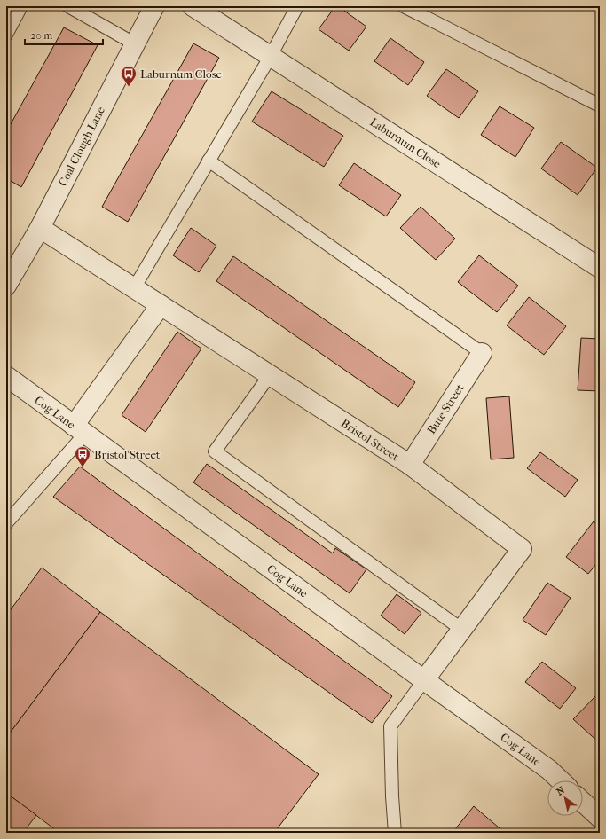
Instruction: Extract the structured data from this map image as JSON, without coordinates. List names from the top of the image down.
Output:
{
  "streets": {
    "street": [
      "Laburnum Close",
      "Coal Clough Lane",
      "Bute Street",
      "Cog Lane",
      "Bristol Street"
    ]
  },
  "crossings": [
    ["Coal Clough Lane", "Bristol Street"],
    ["Bute Street", "Bristol Street"],
    ["Cog Lane", "Bristol Street"]
  ],
  "places": {
    "bus stop": ["Laburnum Close", "Bristol Street"]
  },
  "scale_bar": "20 m",
  "north": "top left"
}
